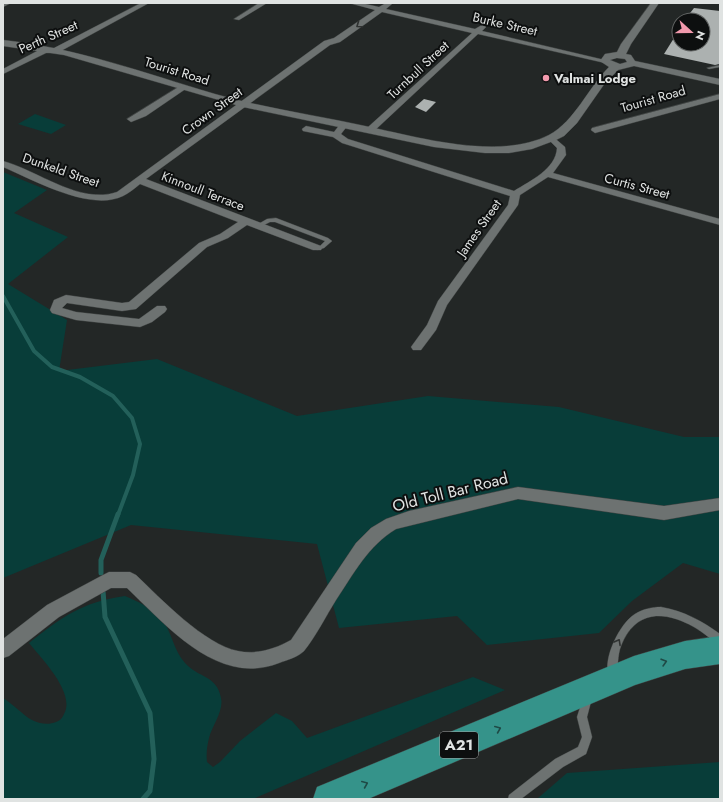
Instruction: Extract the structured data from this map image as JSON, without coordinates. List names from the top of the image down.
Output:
{
  "streets": {
    "highway": ["A21"],
    "street": [
      "Burke Street",
      "Perth Street",
      "Turnbull Street",
      "Tourist Road",
      "Crown Street",
      "Dunkeld Street",
      "Curtis Street",
      "Kinnoull Terrace",
      "James Street",
      "Old Toll Bar Road"
    ]
  },
  "crossings": [
    ["Burke Street", "Turnbull Street"],
    ["Burke Street", "Crown Street"],
    ["Perth Street", "Tourist Road"],
    ["Turnbull Street", "Tourist Road"],
    ["Tourist Road", "Crown Street"],
    ["Tourist Road", "James Street"],
    ["Crown Street", "Dunkeld Street"],
    ["Crown Street", "Kinnoull Terrace"],
    ["Curtis Street", "James Street"]
  ],
  "places": ["Valmai Lodge"],
  "north": "right"
}
